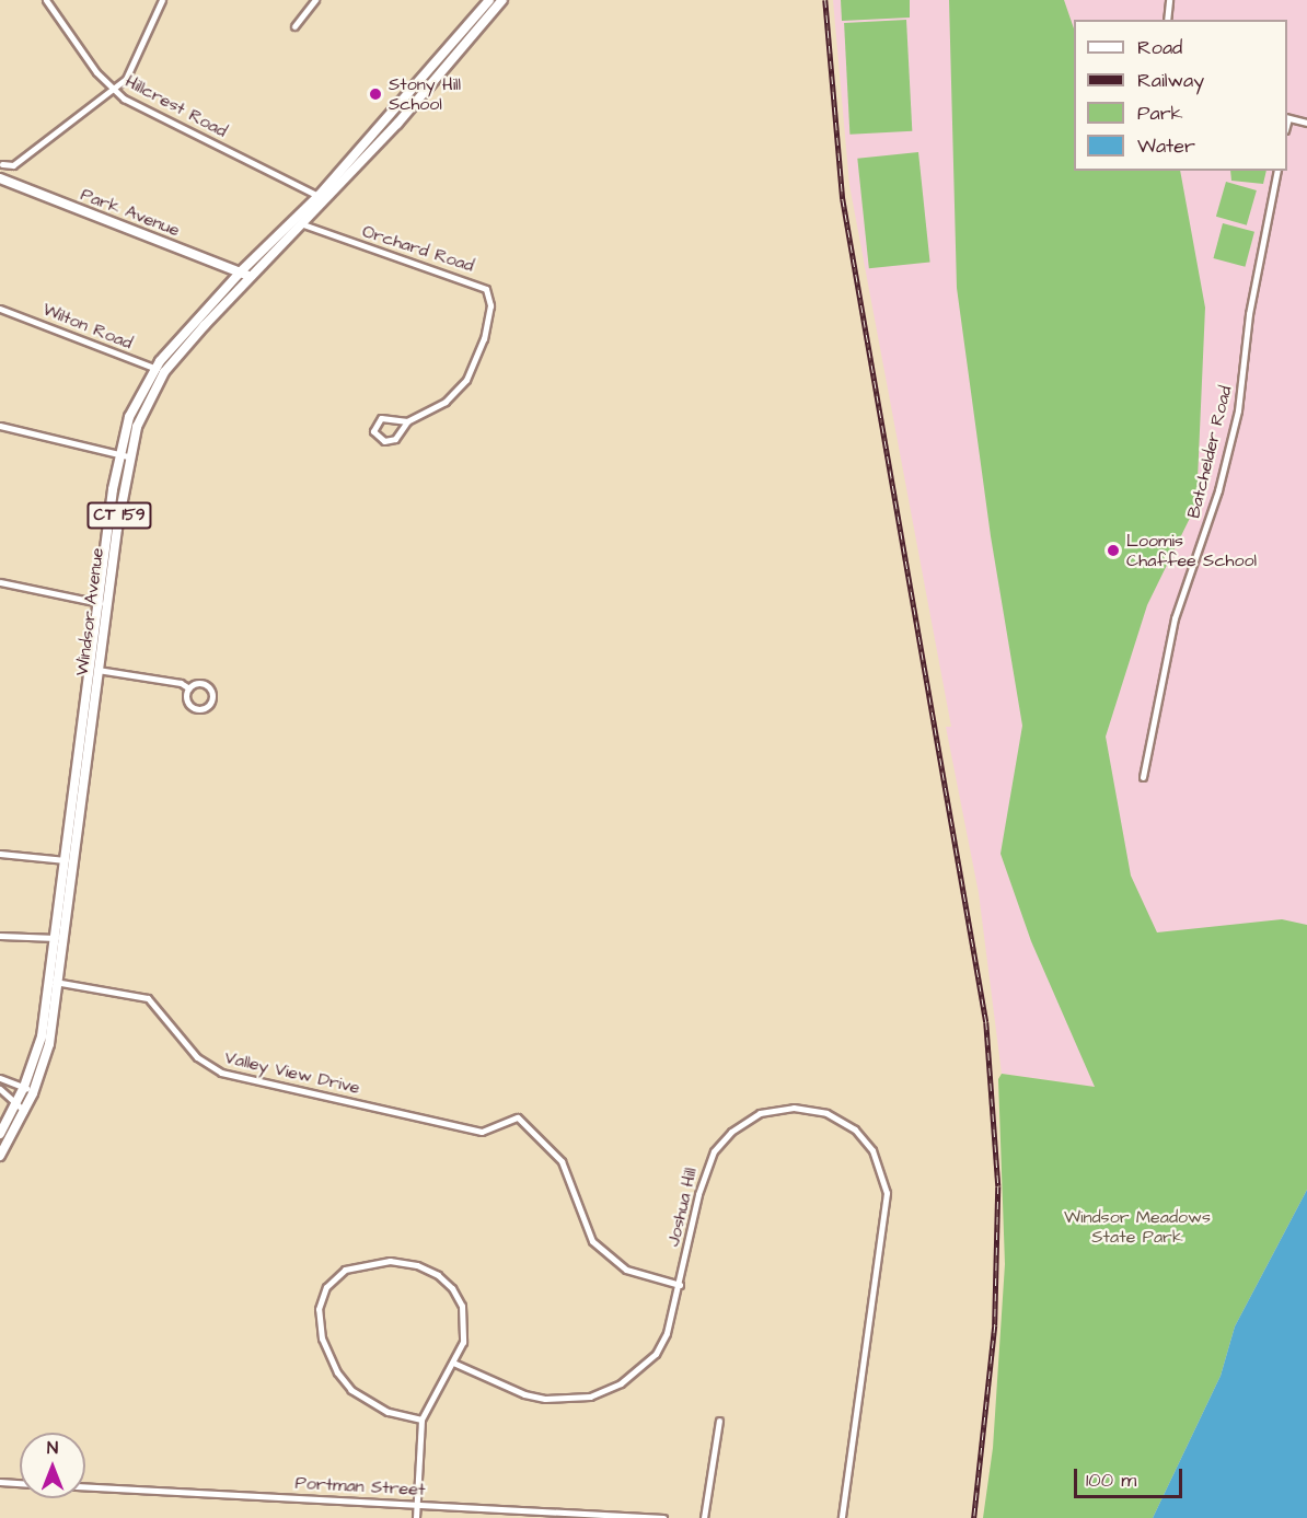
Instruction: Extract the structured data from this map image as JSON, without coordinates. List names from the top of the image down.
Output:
{
  "streets": {
    "main road": ["Park Avenue", "CT 159", "Windsor Avenue"],
    "street": [
      "Hillcrest Road",
      "Orchard Road",
      "Wilton Road",
      "Batchelder Road",
      "Valley View Drive",
      "Joshua Hill",
      "Portman Street"
    ]
  },
  "crossings": [
    ["Hillcrest Road", "Windsor Avenue"],
    ["Park Avenue", "Windsor Avenue"],
    ["Orchard Road", "Windsor Avenue"],
    ["Wilton Road", "Windsor Avenue"],
    ["Windsor Avenue", "Valley View Drive"],
    ["Valley View Drive", "Joshua Hill"]
  ],
  "parks": ["Windsor Meadows State Park"],
  "places": ["Stony Hill School", "Loomis Chaffee School"],
  "legend": [
    "Road",
    "Railway",
    "Park",
    "Water"
  ],
  "scale_bar": "100 m",
  "north": "top"
}
